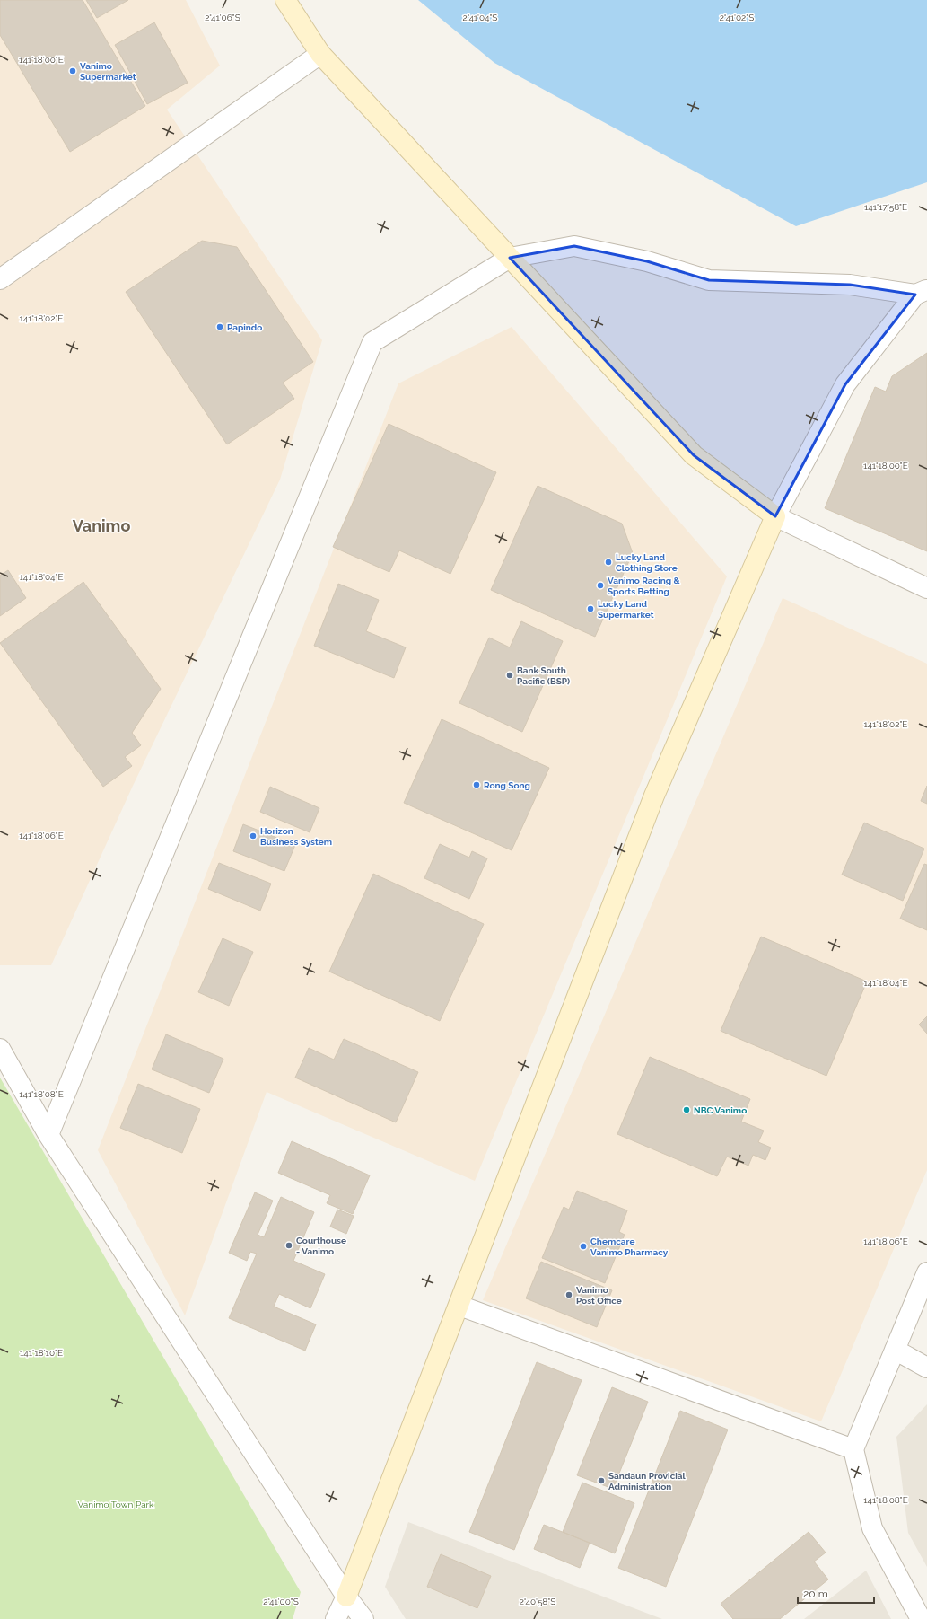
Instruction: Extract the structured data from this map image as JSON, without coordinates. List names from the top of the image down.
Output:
{
  "districts": ["Vanimo"],
  "parks": ["Vanimo Town Park"],
  "places": [
    "Vanimo Supermarket",
    "Papindo",
    "Lucky Land Clothing Store",
    "Vanimo Racing & Sports Betting",
    "Lucky Land Supermarket",
    "Bank South Pacific (BSP)",
    "Rong Song",
    "Horizon Business System",
    "NBC Vanimo",
    "Courthouse - Vanimo",
    "Chemcare Vanimo Pharmacy",
    "Vanimo Post Office",
    "Sandaun Provicial Administration"
  ],
  "scale_bar": "20 m",
  "coordinates": [
    "2°41'06\"S",
    "2°41'04\"S",
    "2°41'02\"S",
    "141°18'00\"E",
    "141°17'58\"E",
    "141°18'02\"E",
    "141°18'04\"E",
    "141°18'06\"E",
    "141°18'08\"E",
    "141°18'10\"E",
    "2°41'00\"S",
    "2°40'58\"S"
  ]
}
